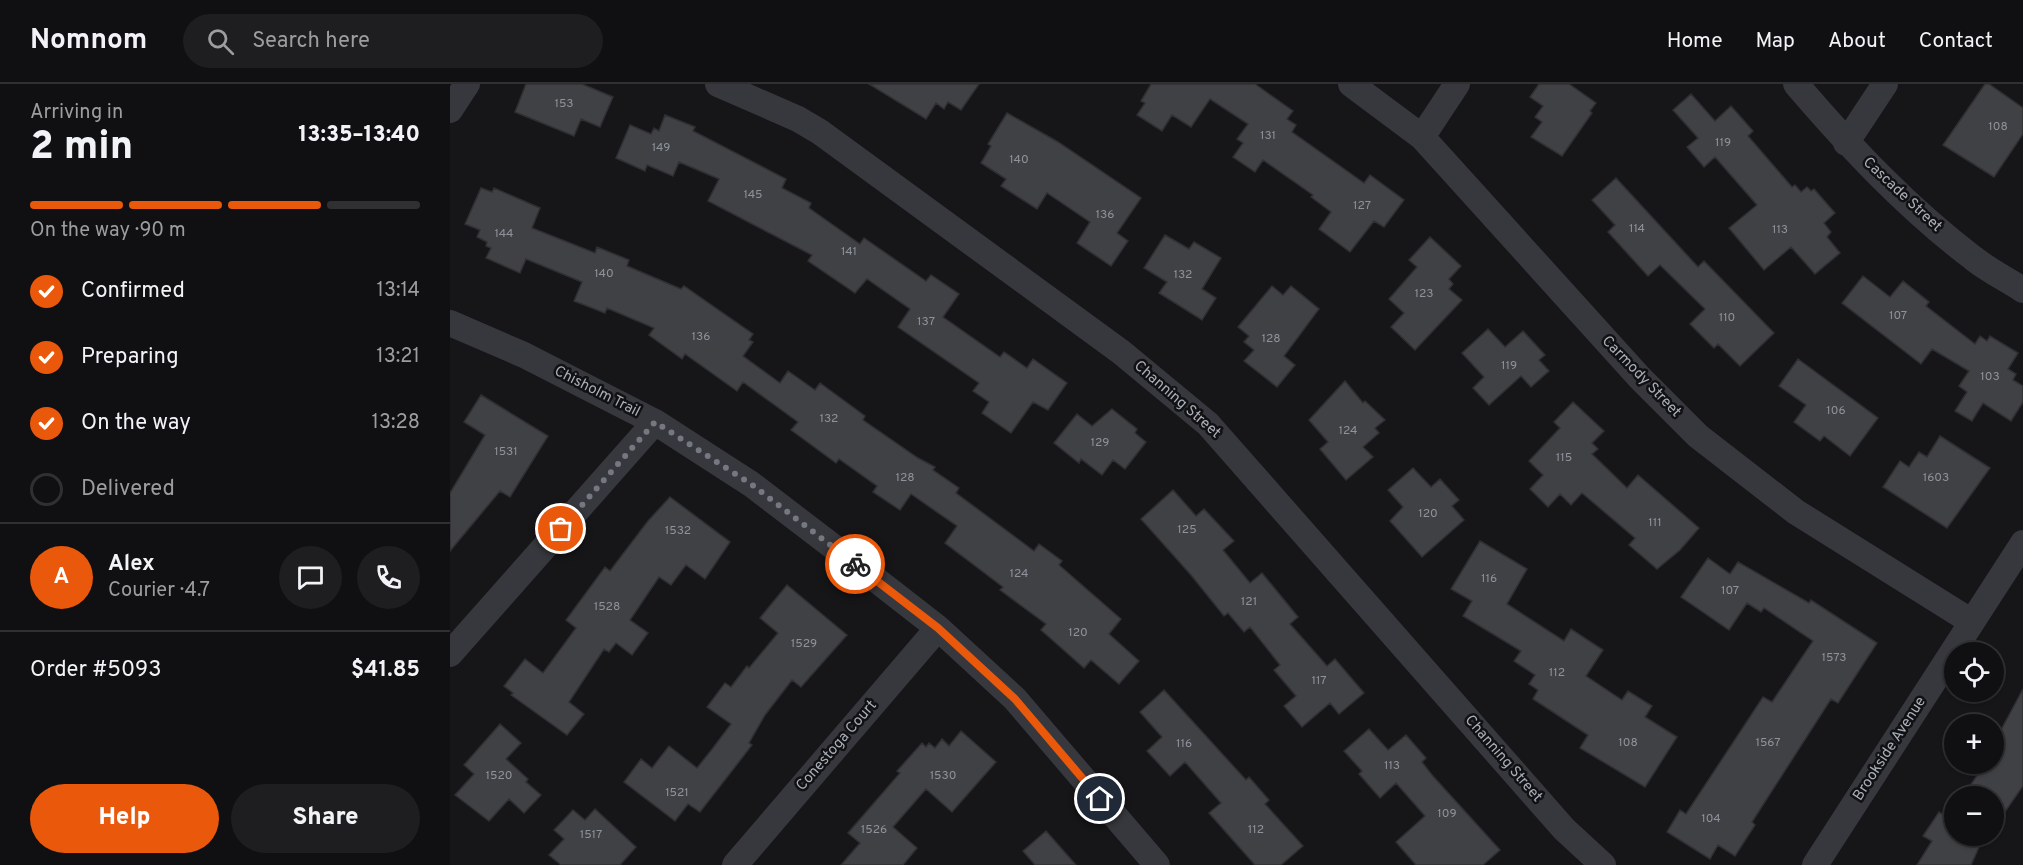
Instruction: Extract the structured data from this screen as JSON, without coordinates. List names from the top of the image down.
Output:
{
  "streets": {
    "street": [
      "Cascade Street",
      "Carmody Street",
      "Chisholm Trail",
      "Channing Street",
      "Conestoga Court",
      "Brookside Avenue"
    ]
  },
  "crossings": [
    ["Carmody Street", "Brookside Avenue"],
    ["Chisholm Trail", "Conestoga Court"]
  ],
  "house_numbers": [
    "153",
    "108",
    "131",
    "119",
    "149",
    "140",
    "145",
    "127",
    "136",
    "114",
    "113",
    "144",
    "141",
    "140",
    "132",
    "123",
    "107",
    "110",
    "137",
    "136",
    "128",
    "119",
    "103",
    "106",
    "132",
    "124",
    "129",
    "1531",
    "115",
    "128",
    "1603",
    "120",
    "111",
    "125",
    "1532",
    "124",
    "116",
    "107",
    "121",
    "1528",
    "120",
    "1529",
    "1573",
    "112",
    "117",
    "108",
    "1567",
    "116",
    "113",
    "1520",
    "1530",
    "1521",
    "109",
    "104",
    "1526",
    "112",
    "1517"
  ],
  "page": {
    "header": "Nomnom",
    "search": "Search here",
    "nav": [
      "Home",
      "Map",
      "About",
      "Contact"
    ],
    "heading": ["2 min", "Arriving in", "13:35–13:40"],
    "panel": [
      "Alex",
      "Courier · 4.7",
      "Order #5093",
      "$41.85"
    ],
    "bar": "On the way · 90 m",
    "list": [
      ["Confirmed", "13:14"],
      ["Preparing", "13:21"],
      ["On the way", "13:28"],
      "Delivered"
    ],
    "round": "A",
    "map_buttons": ["+", "−"],
    "buttons": ["Help", "Share"]
  }
}
